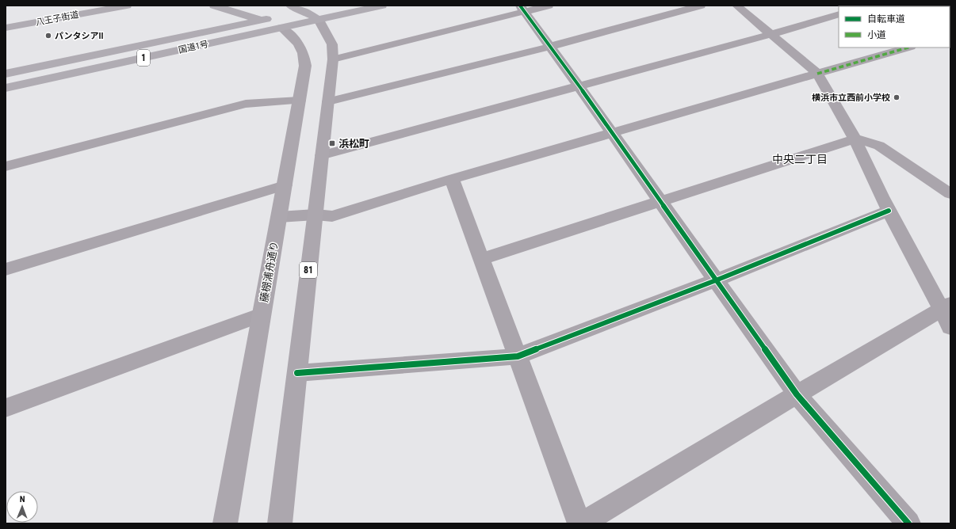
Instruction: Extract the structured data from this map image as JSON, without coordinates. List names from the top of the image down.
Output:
{
  "streets": {
    "highway": ["八王子街道", "国道1号", "1"],
    "main road": ["81", "藤棚浦舟通り"]
  },
  "crossings": [
    ["国道1号", "1"],
    ["国道1号", "81"],
    ["国道1号", "藤棚浦舟通り"],
    ["1", "81"]
  ],
  "districts": ["中央二丁目"],
  "places": {
    "other": ["パンタシアII", "横浜市立西前小学校"],
    "transit": ["浜松町"]
  },
  "legend": ["自転車道", "小道"],
  "north": "top"
}
